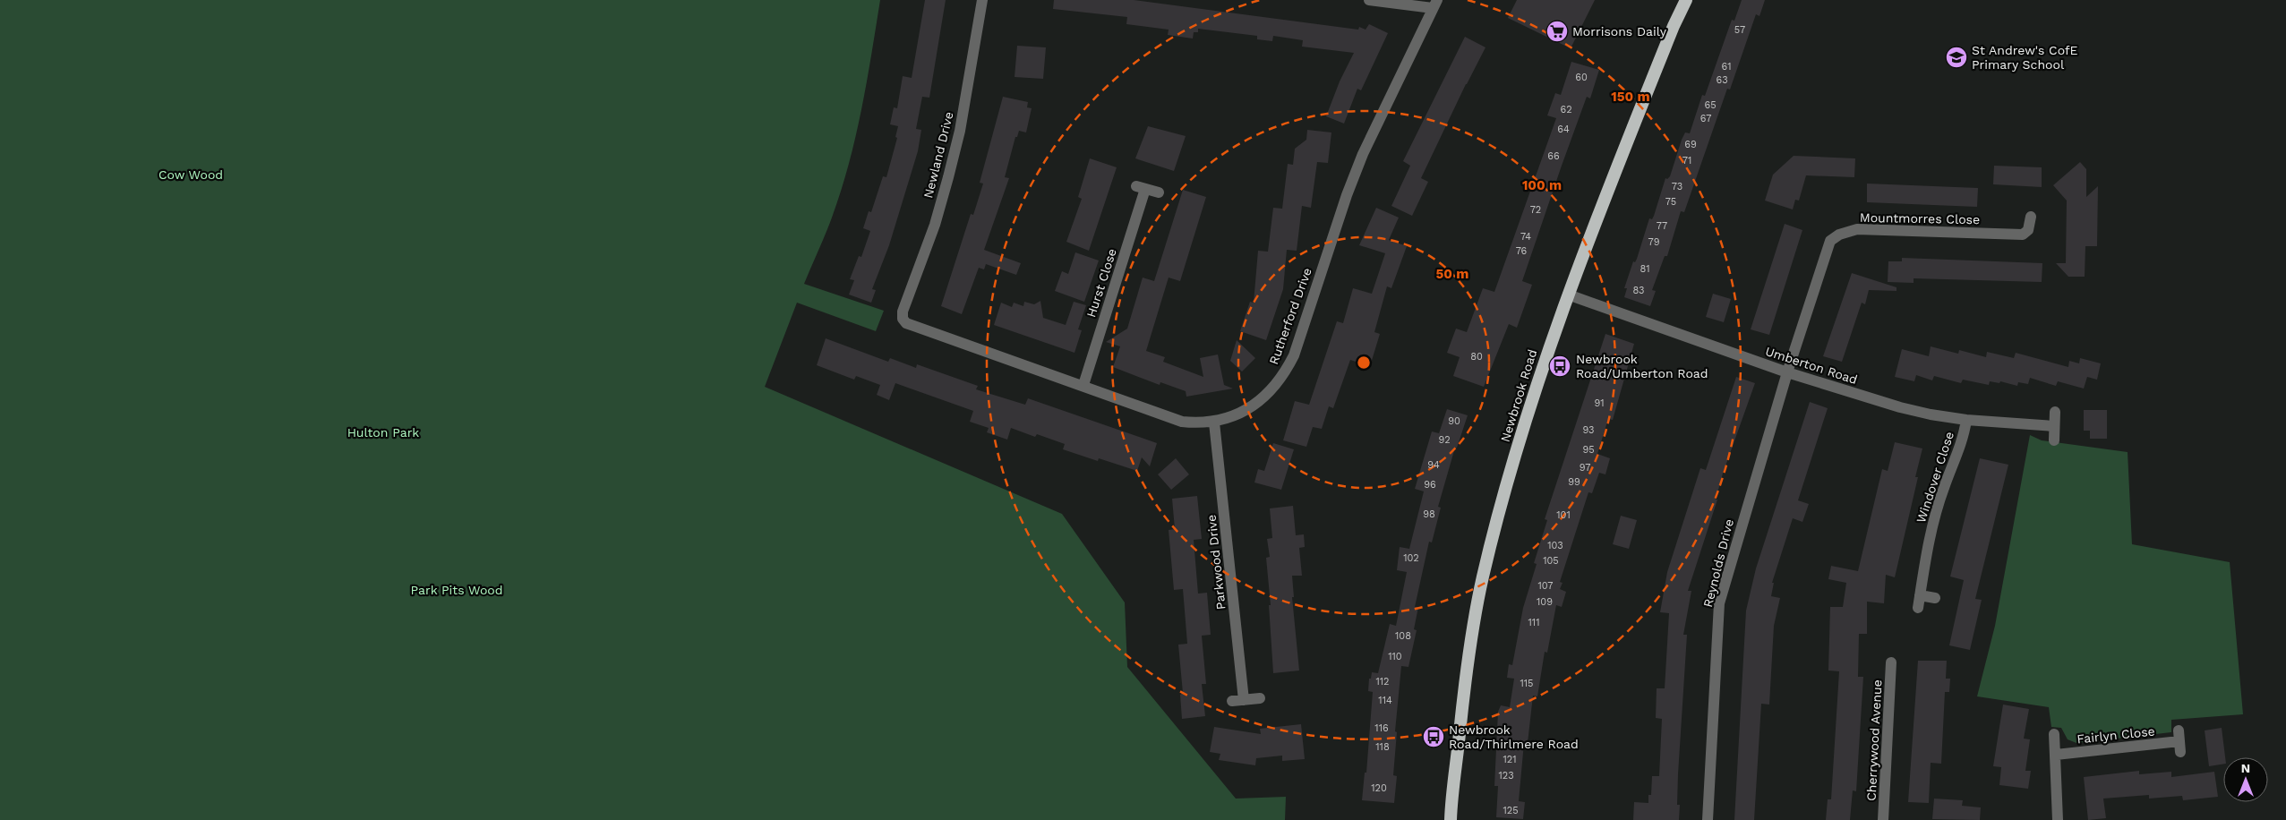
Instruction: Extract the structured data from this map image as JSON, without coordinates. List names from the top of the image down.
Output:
{
  "streets": {
    "highway": ["Newbrook Road"],
    "street": [
      "Newland Drive",
      "Mountmorres Close",
      "Hurst Close",
      "Rutherford Drive",
      "Umberton Road",
      "Windover Close",
      "Parkwood Drive",
      "Reynolds Drive",
      "Fairlyn Close",
      "Cherrywood Avenue"
    ]
  },
  "crossings": [
    ["Newland Drive", "Rutherford Drive"],
    ["Mountmorres Close", "Umberton Road"],
    ["Mountmorres Close", "Reynolds Drive"],
    ["Hurst Close", "Rutherford Drive"],
    ["Rutherford Drive", "Parkwood Drive"],
    ["Umberton Road", "Newbrook Road"],
    ["Umberton Road", "Windover Close"],
    ["Umberton Road", "Reynolds Drive"]
  ],
  "parks": ["Cow Wood", "Hulton Park", "Park Pits Wood"],
  "places": {
    "supermarket": ["Morrisons Daily"],
    "school or university": ["St Andrew's CofE Primary School"],
    "bus stop": ["Newbrook Road/Umberton Road", "Newbrook Road/Thirlmere Road"]
  },
  "house_numbers": [
    "57",
    "61",
    "60",
    "63",
    "65",
    "62",
    "67",
    "64",
    "69",
    "66",
    "71",
    "73",
    "75",
    "72",
    "77",
    "74",
    "79",
    "76",
    "81",
    "83",
    "80",
    "91",
    "90",
    "93",
    "92",
    "95",
    "94",
    "97",
    "99",
    "96",
    "98",
    "101",
    "103",
    "102",
    "105",
    "107",
    "109",
    "111",
    "108",
    "110",
    "112",
    "115",
    "114",
    "116",
    "118",
    "121",
    "123",
    "120",
    "125"
  ],
  "north": "top",
  "rings": ["150 m", "100 m", "50 m"]
}
